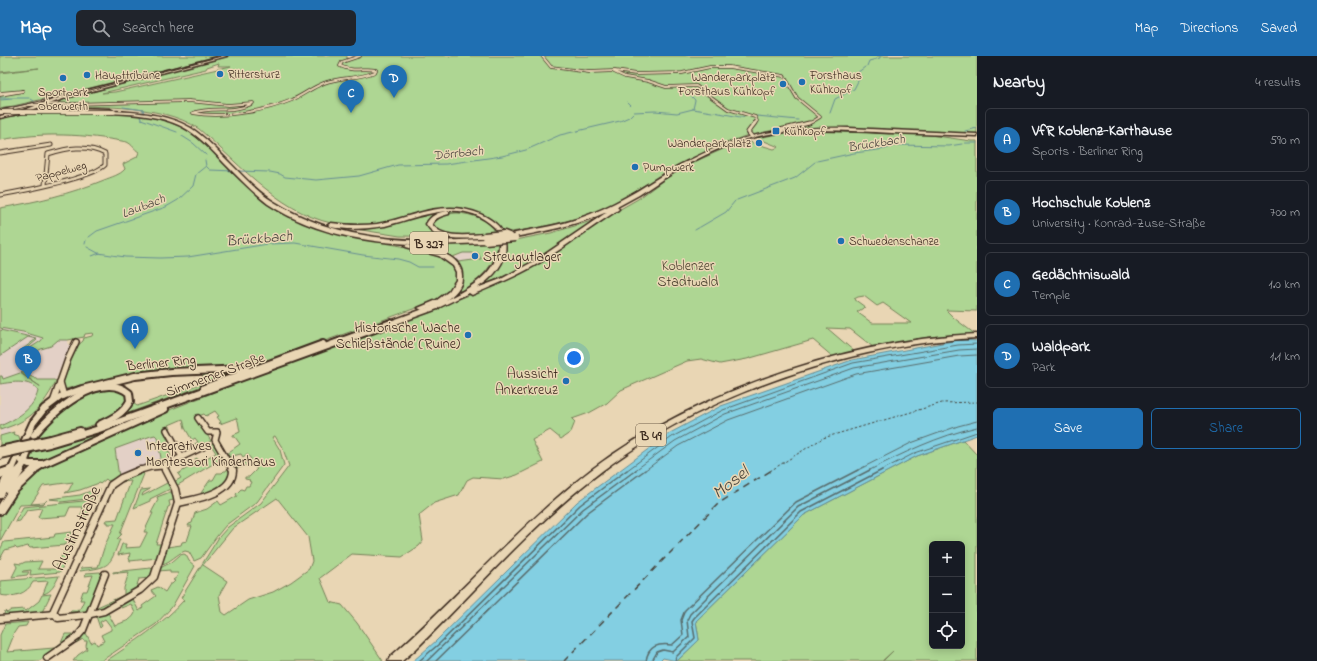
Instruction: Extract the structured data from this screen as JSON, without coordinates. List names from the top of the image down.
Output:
{
  "streets": {
    "highway": ["B 327"],
    "main road": ["B 49"],
    "street": [
      "Pappelweg",
      "Berliner Ring",
      "Simmerner Straße",
      "Austinstraße"
    ]
  },
  "crossings": [
    ["Berliner Ring", "Simmerner Straße"]
  ],
  "water": [
    "Brückbach",
    "Dörrbach",
    "Laubach",
    "Mosel"
  ],
  "parks": ["Koblenzer Stadtwald"],
  "places": {
    "other": [
      "Rittersturz",
      "Haupttribüne",
      "Sportpark Oberwerth",
      "Forsthaus Kühkopf",
      "Wanderparkplatz Forsthaus Kühkopf",
      "Wanderparkplatz",
      "Pumpwerk",
      "Schwedenschanze",
      "Streugutlager",
      "Historische 'Wache Schießstände' (Ruine)",
      "Aussicht Ankerkreuz",
      "Integratives Montessori Kinderhaus"
    ],
    "transit": ["Kühkopf"]
  },
  "page": {
    "header": "Map",
    "search": "Search here",
    "nav": ["Map", "Directions", "Saved"],
    "heading": ["Nearby", "4 results"],
    "pins": [
      "D",
      "C",
      "A",
      "B"
    ],
    "list": [
      {
        "mark": "A",
        "name": "VfR Koblenz-Karthause",
        "note": "Sports · Berliner Ring",
        "value": "590 m"
      },
      {
        "mark": "B",
        "name": "Hochschule Koblenz",
        "note": "University · Konrad-Zuse-Straße",
        "value": "700 m"
      },
      {
        "mark": "C",
        "name": "Gedächtniswald",
        "note": "Temple",
        "value": "1.0 km"
      },
      {
        "mark": "D",
        "name": "Waldpark",
        "note": "Park",
        "value": "1.1 km"
      }
    ],
    "buttons": ["Save", "Share"],
    "map_buttons": ["+", "−"]
  }
}
